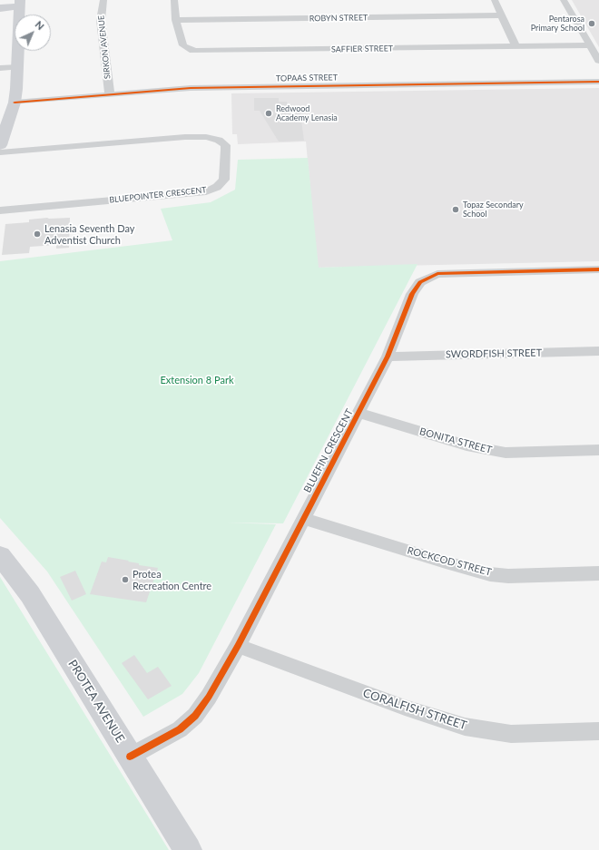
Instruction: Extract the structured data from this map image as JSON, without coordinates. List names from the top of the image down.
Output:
{
  "streets": {
    "street": [
      "ROBYN STREET",
      "SIRKON AVENUE",
      "SAFFIER STREET",
      "TOPAAS STREET",
      "BLUEPOINTER CRESCENT",
      "SWORDFISH STREET",
      "BONITA STREET",
      "BLUEFIN CRESCENT",
      "ROCKCOD STREET",
      "PROTEA AVENUE",
      "CORALFISH STREET"
    ]
  },
  "crossings": [
    ["ROBYN STREET", "SAFFIER STREET"],
    ["SIRKON AVENUE", "TOPAAS STREET"],
    ["SWORDFISH STREET", "BLUEFIN CRESCENT"],
    ["BONITA STREET", "BLUEFIN CRESCENT"],
    ["BLUEFIN CRESCENT", "ROCKCOD STREET"],
    ["BLUEFIN CRESCENT", "PROTEA AVENUE"],
    ["BLUEFIN CRESCENT", "CORALFISH STREET"]
  ],
  "parks": ["Extension 8 Park"],
  "places": [
    "Pentarosa Primary School",
    "Redwood Academy Lenasia",
    "Topaz Secondary School",
    "Lenasia Seventh Day Adventist Church",
    "Protea Recreation Centre"
  ],
  "north": "top right"
}
